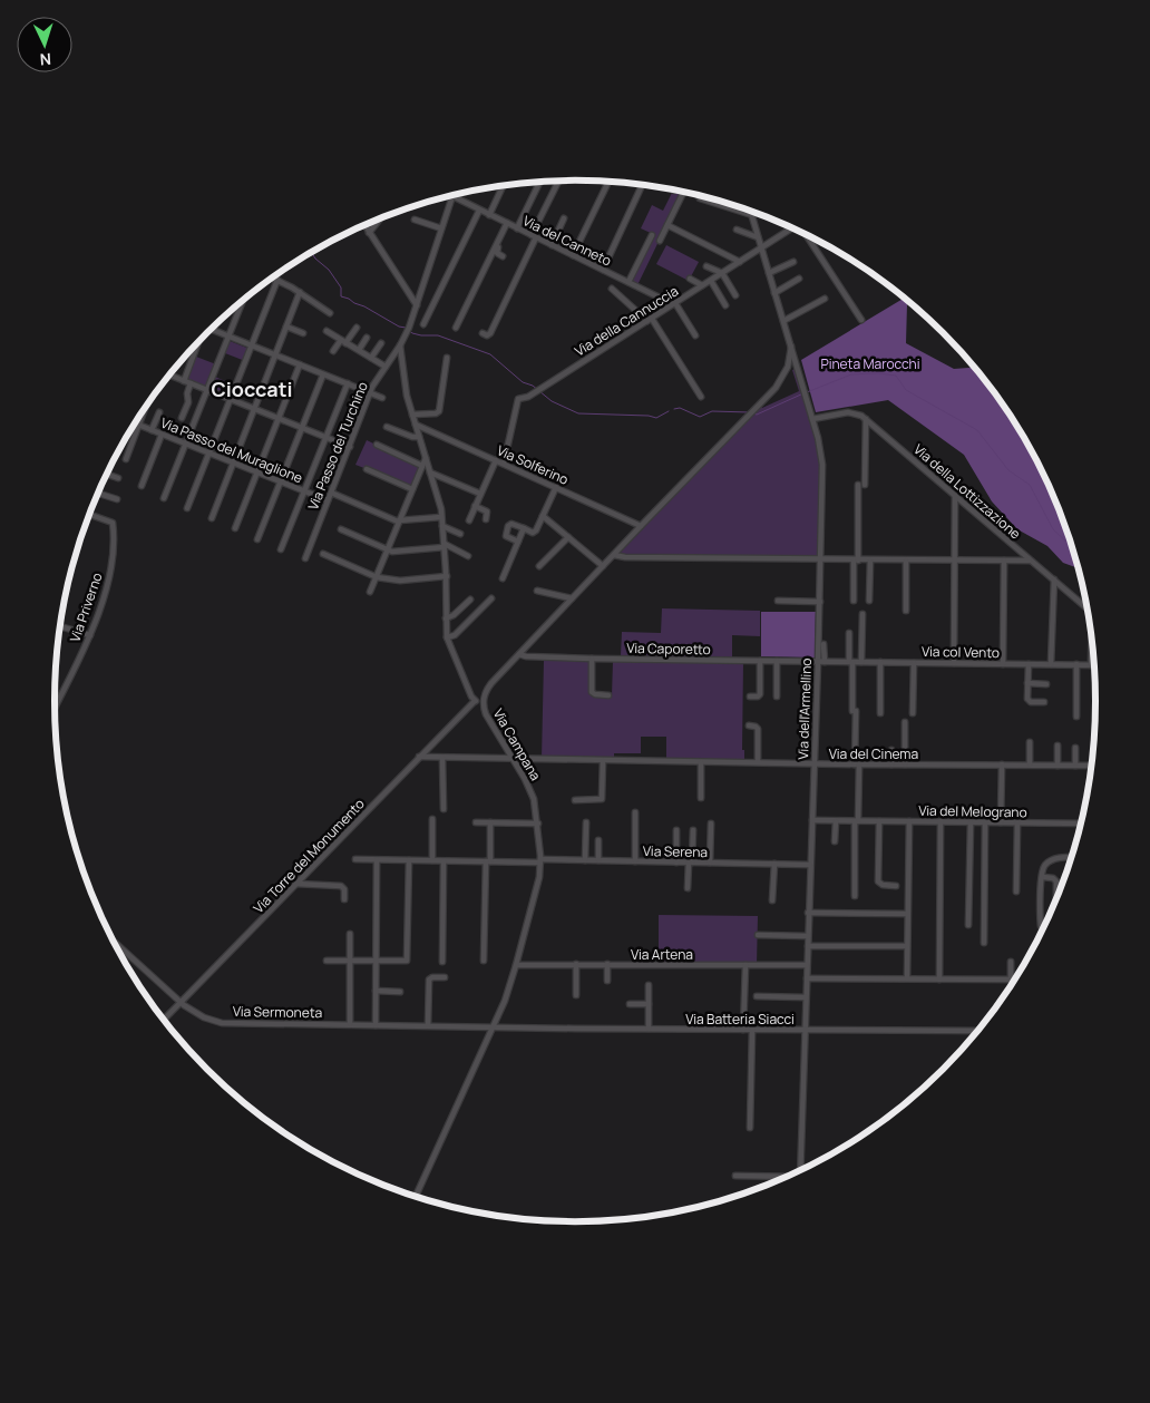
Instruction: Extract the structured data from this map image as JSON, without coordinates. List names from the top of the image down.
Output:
{
  "streets": {
    "street": [
      "Via del Canneto",
      "Via della Cannuccia",
      "Via Passo del Turchino",
      "Via Passo del Muraglione",
      "Via Solferino",
      "Via della Lottizzazione",
      "Via Priverno",
      "Via Caporetto",
      "Via col Vento",
      "Via dell'Armellino",
      "Via Campana",
      "Via del Cinema",
      "Via del Melograno",
      "Via Serena",
      "Via Torre del Monumento",
      "Via Artena",
      "Via Sermoneta",
      "Via Batteria Siacci"
    ]
  },
  "crossings": [
    ["Via del Canneto", "Via della Cannuccia"],
    ["Via del Canneto", "Via Passo del Turchino"],
    ["Via della Cannuccia", "Via Solferino"],
    ["Via della Cannuccia", "Via dell'Armellino"],
    ["Via Passo del Turchino", "Via Passo del Muraglione"],
    ["Via Solferino", "Via Campana"],
    ["Via della Lottizzazione", "Via dell'Armellino"],
    ["Via Caporetto", "Via col Vento"],
    ["Via Caporetto", "Via dell'Armellino"],
    ["Via Caporetto", "Via Campana"],
    ["Via col Vento", "Via dell'Armellino"],
    ["Via dell'Armellino", "Via Campana"],
    ["Via dell'Armellino", "Via del Cinema"],
    ["Via dell'Armellino", "Via del Melograno"],
    ["Via dell'Armellino", "Via Serena"],
    ["Via dell'Armellino", "Via Artena"],
    ["Via dell'Armellino", "Via Batteria Siacci"],
    ["Via Campana", "Via del Cinema"],
    ["Via Campana", "Via Serena"],
    ["Via Campana", "Via Artena"],
    ["Via Campana", "Via Sermoneta"],
    ["Via Campana", "Via Batteria Siacci"],
    ["Via del Cinema", "Via Torre del Monumento"],
    ["Via Torre del Monumento", "Via Sermoneta"],
    ["Via Sermoneta", "Via Batteria Siacci"]
  ],
  "districts": ["Cioccati"],
  "parks": ["Pineta Marocchi"],
  "north": "bottom"
}
